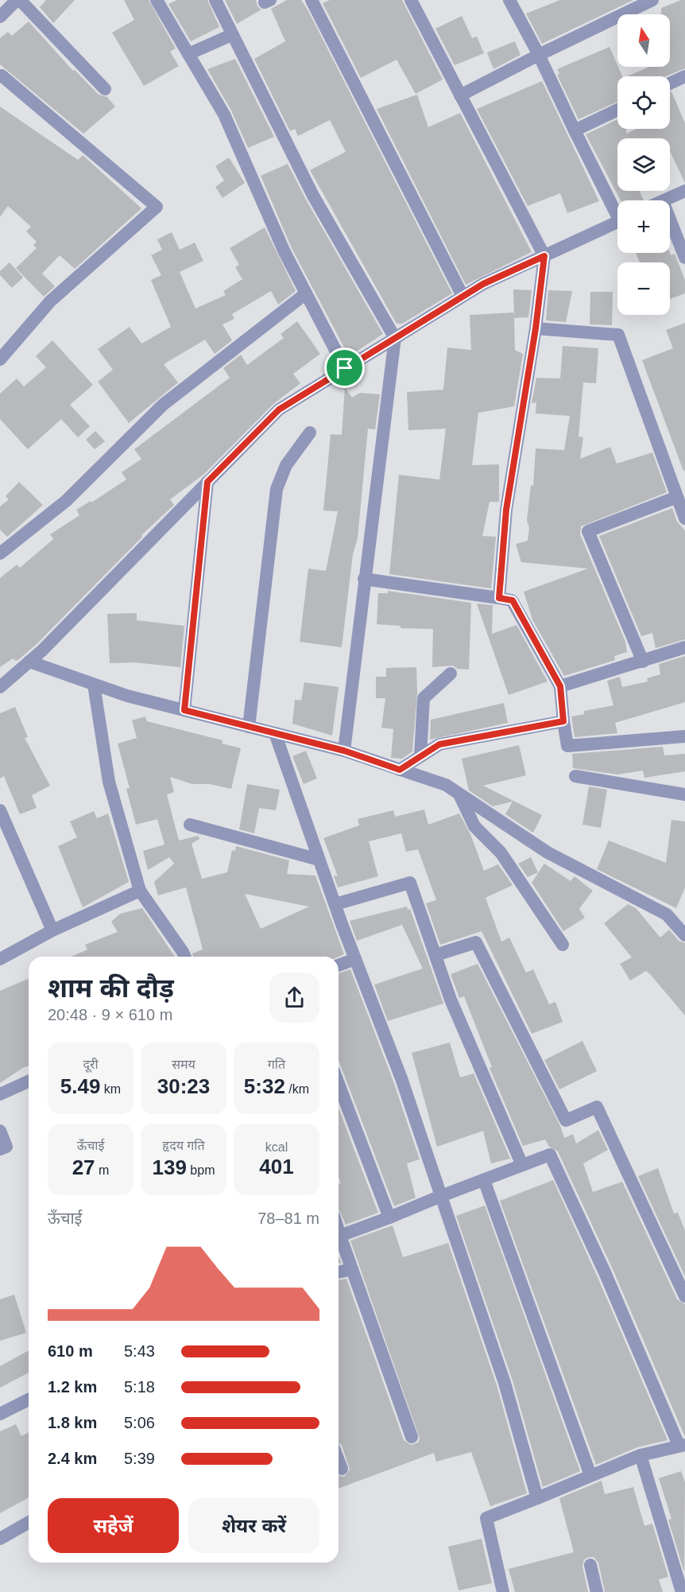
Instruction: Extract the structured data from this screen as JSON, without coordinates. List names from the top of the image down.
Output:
{
  "north": "top",
  "page": {
    "map_buttons": ["+", "−"],
    "heading": ["शाम की दौड़", "20:48 · 9 × 610 m"],
    "stats": [
      ["दूरी", "5.49 km"],
      ["समय", "30:23"],
      ["गति", "5:32 /km"],
      ["ऊँचाई", "27 m"],
      ["हृदय गति", "139 bpm"],
      ["kcal", "401"]
    ],
    "chart": ["ऊँचाई", "78–81 m"],
    "list": [
      {
        "name": "610 m",
        "note": "5:43"
      },
      {
        "name": "1.2 km",
        "note": "5:18"
      },
      {
        "name": "1.8 km",
        "note": "5:06"
      },
      {
        "name": "2.4 km",
        "note": "5:39"
      }
    ],
    "buttons": ["सहेजें", "शेयर करें"]
  }
}
